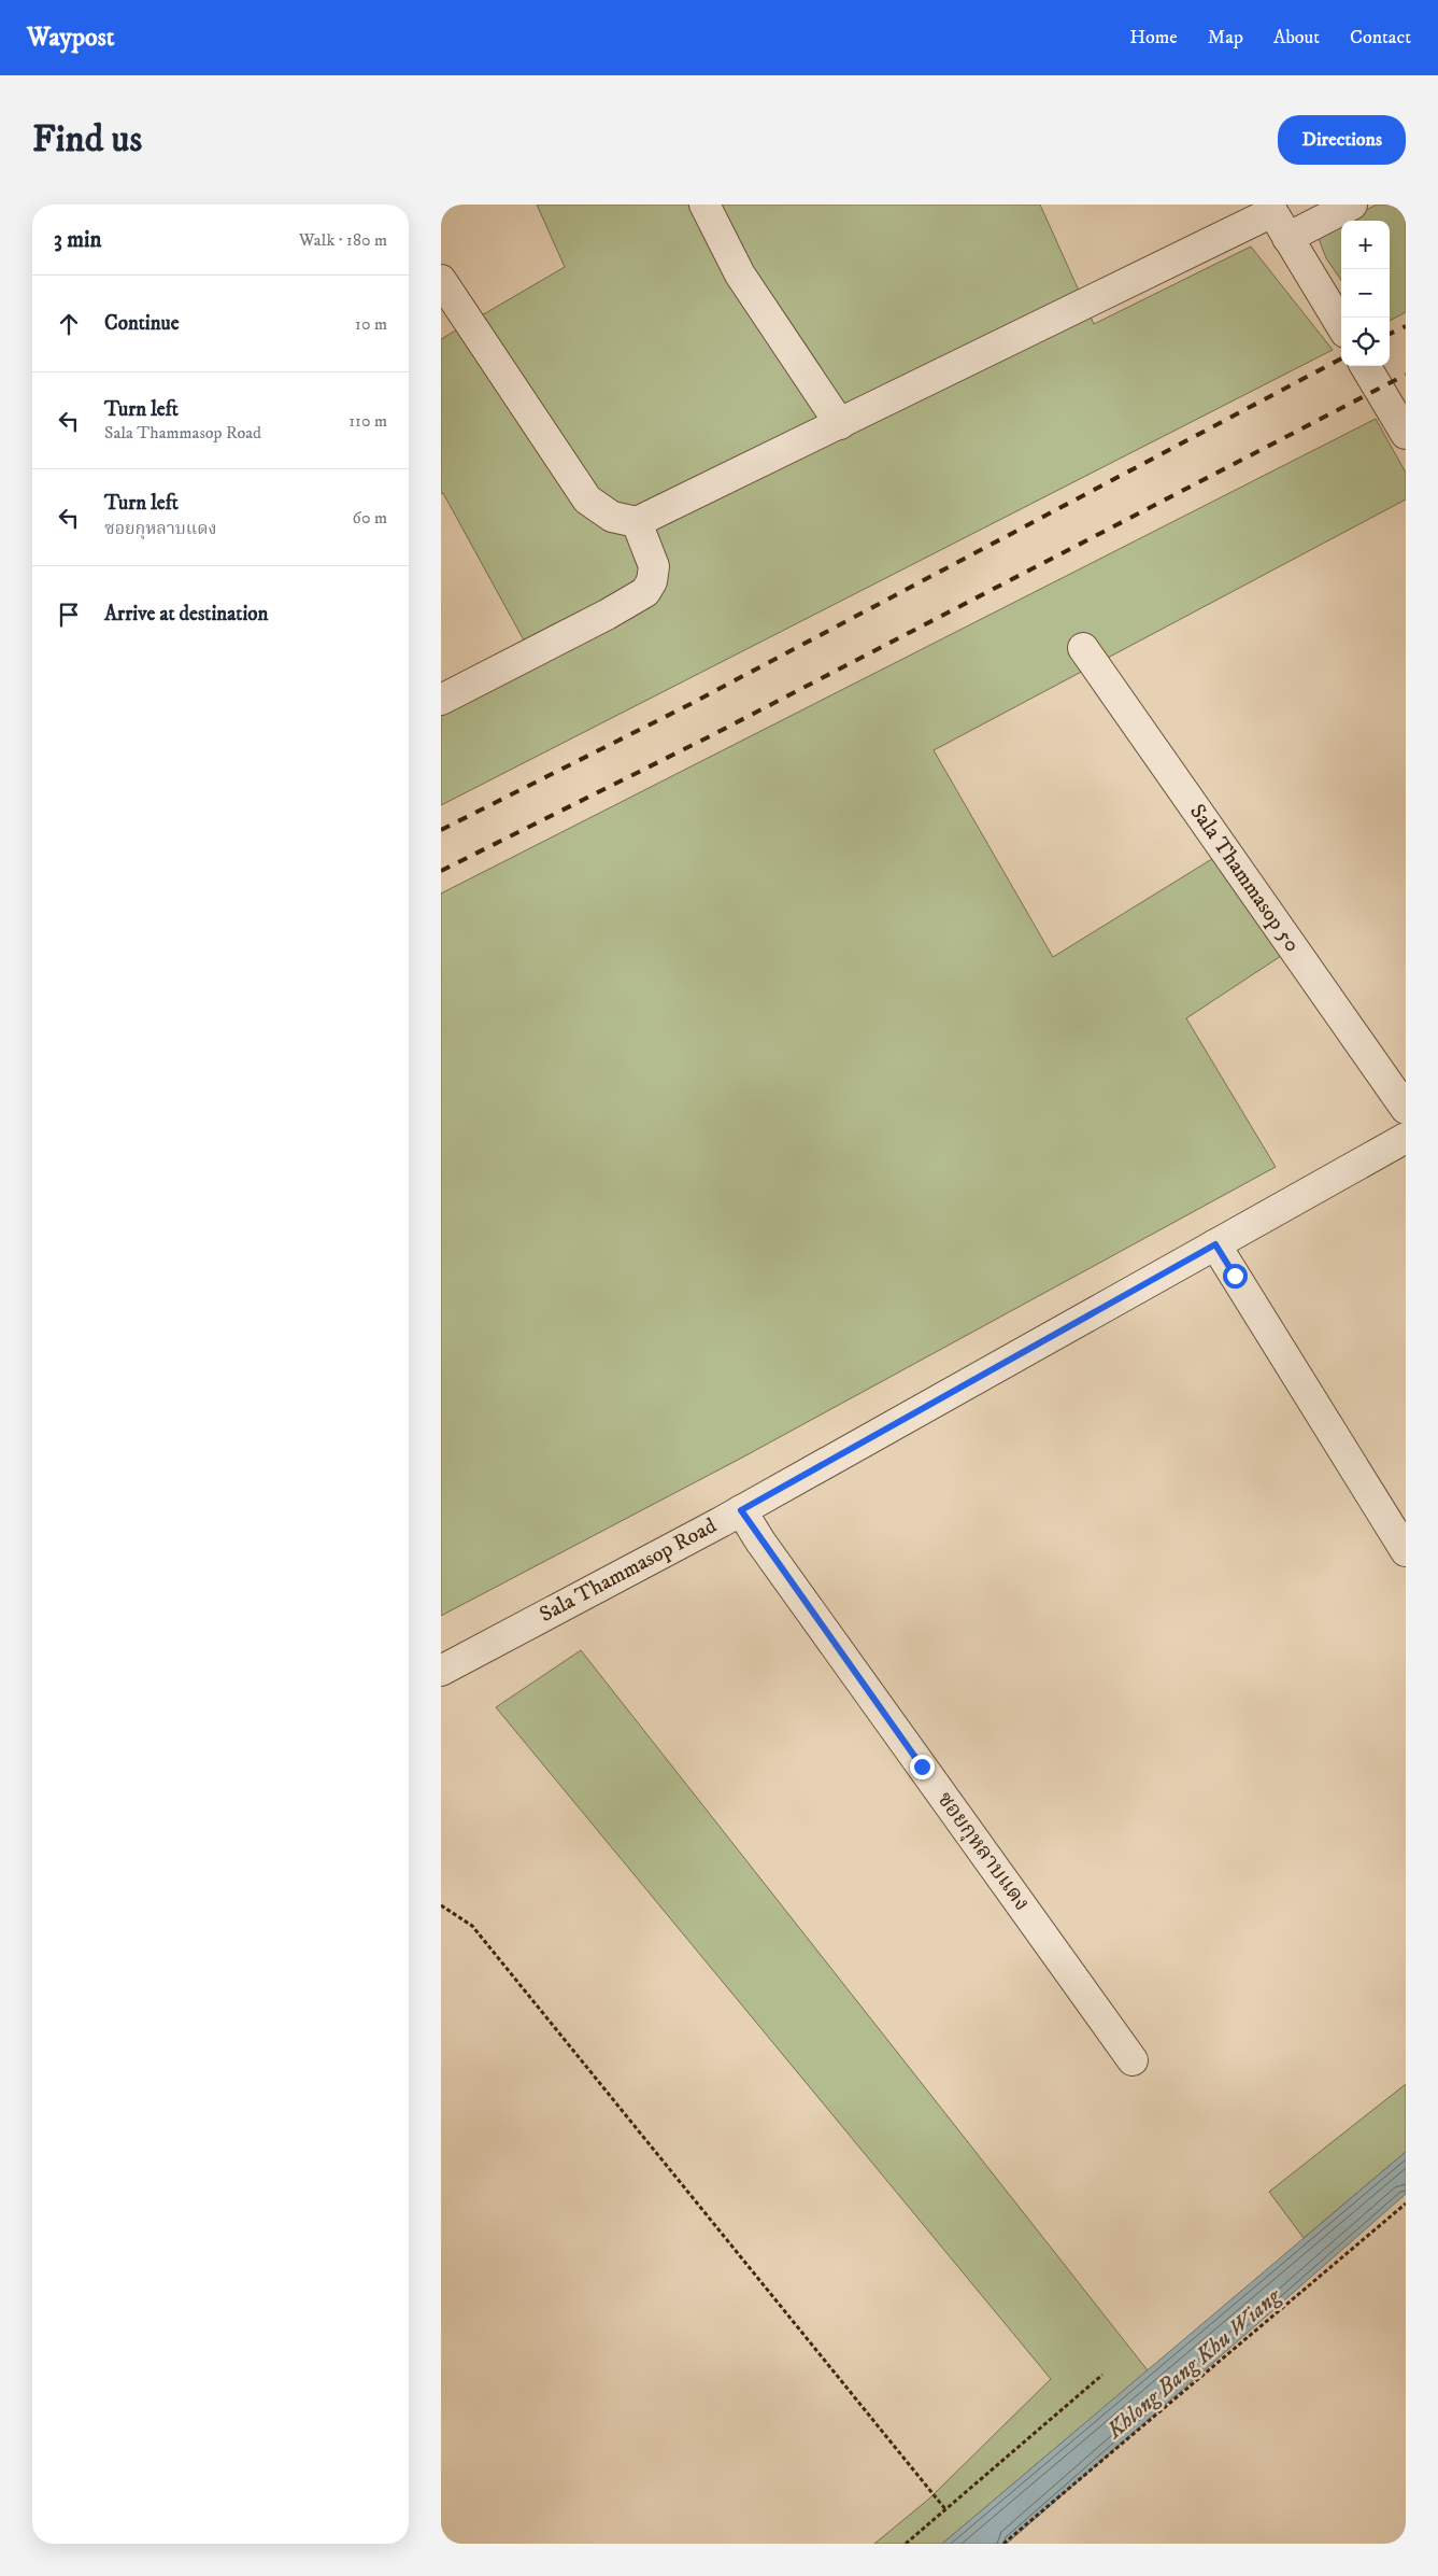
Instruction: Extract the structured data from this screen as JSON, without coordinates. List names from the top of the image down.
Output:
{
  "streets": {
    "street": ["Sala Thammasop 50", "Sala Thammasop Road", "ซอยกุหลาบแดง"]
  },
  "crossings": [
    ["Sala Thammasop Road", "ซอยกุหลาบแดง"]
  ],
  "water": ["Khlong Bang Khu Wiang"],
  "page": {
    "header": "Waypost",
    "nav": [
      "Home",
      "Map",
      "About",
      "Contact"
    ],
    "buttons": "Directions",
    "title": "Find us",
    "heading": ["3 min", "Walk · 180 m"],
    "map_buttons": ["+", "−"],
    "list": [
      ["Continue", "10 m"],
      ["Turn left", "Sala Thammasop Road", "110 m"],
      ["Turn left", "ซอยกุหลาบแดง", "60 m"],
      "Arrive at destination"
    ]
  }
}
